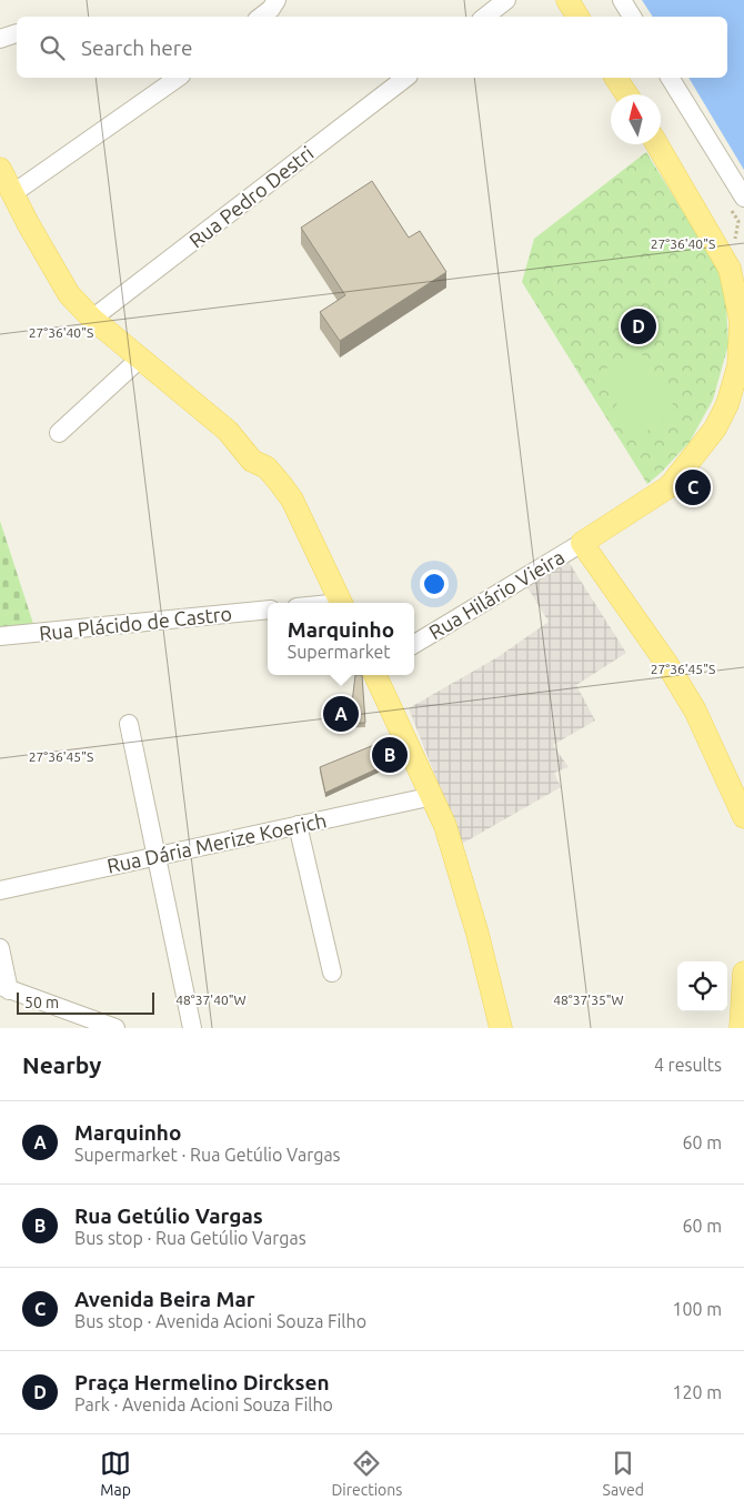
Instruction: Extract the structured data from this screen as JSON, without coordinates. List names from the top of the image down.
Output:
{
  "streets": {
    "street": [
      "Rua Pedro Destri",
      "Rua Hilário Vieira",
      "Rua Plácido de Castro",
      "Rua Dária Merize Koerich"
    ]
  },
  "scale_bar": "50 m",
  "north": "top",
  "page": {
    "search": "Search here",
    "pins": [
      "D",
      "C",
      "A",
      "B"
    ],
    "popup": ["Marquinho", "Supermarket"],
    "scale": "50 m",
    "heading": ["Nearby", "4 results"],
    "list": [
      {
        "mark": "A",
        "name": "Marquinho",
        "note": "Supermarket · Rua Getúlio Vargas",
        "value": "60 m"
      },
      {
        "mark": "B",
        "name": "Rua Getúlio Vargas",
        "note": "Bus stop · Rua Getúlio Vargas",
        "value": "60 m"
      },
      {
        "mark": "C",
        "name": "Avenida Beira Mar",
        "note": "Bus stop · Avenida Acioni Souza Filho",
        "value": "100 m"
      },
      {
        "mark": "D",
        "name": "Praça Hermelino Dircksen",
        "note": "Park · Avenida Acioni Souza Filho",
        "value": "120 m"
      }
    ],
    "nav": ["Map", "Directions", "Saved"]
  },
  "coordinates": [
    "27°36'40\"S",
    "27°36'45\"S",
    "48°37'40\"W",
    "48°37'35\"W"
  ]
}
